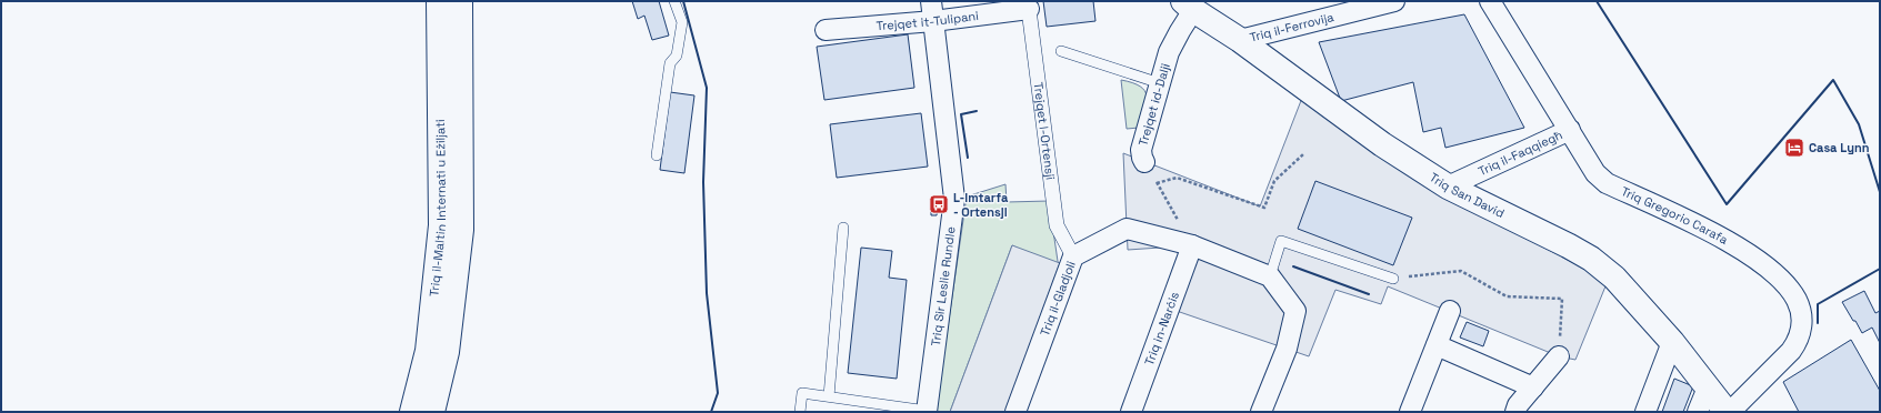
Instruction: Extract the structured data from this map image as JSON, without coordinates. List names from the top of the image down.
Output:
{
  "streets": {
    "main road": ["Triq San David", "Triq il-Maltin Internati u Eżiljati"],
    "street": [
      "Trejqet it-Tulipani",
      "Triq il-Ferrovija",
      "Trejqet id-Dalji",
      "Trejqet l-Ortensji",
      "Triq il-Faqqiegħ",
      "Triq Gregorio Carafa",
      "Triq Sir Leslie Rundle",
      "Triq il-Gladjoli",
      "Triq in-Narċis"
    ]
  },
  "crossings": [
    ["Trejqet it-Tulipani", "Trejqet l-Ortensji"],
    ["Trejqet it-Tulipani", "Triq Sir Leslie Rundle"],
    ["Triq il-Ferrovija", "Triq San David"],
    ["Trejqet id-Dalji", "Triq San David"],
    ["Trejqet id-Dalji", "Triq il-Gladjoli"],
    ["Trejqet id-Dalji", "Triq in-Narċis"],
    ["Trejqet l-Ortensji", "Triq il-Gladjoli"],
    ["Triq il-Faqqiegħ", "Triq San David"],
    ["Triq il-Faqqiegħ", "Triq Gregorio Carafa"],
    ["Triq San David", "Triq Gregorio Carafa"],
    ["Triq il-Gladjoli", "Triq in-Narċis"]
  ],
  "places": {
    "hotel": ["Casa Lynn"],
    "bus stop": ["L-Imtarfa - Ortensji"]
  }
}
